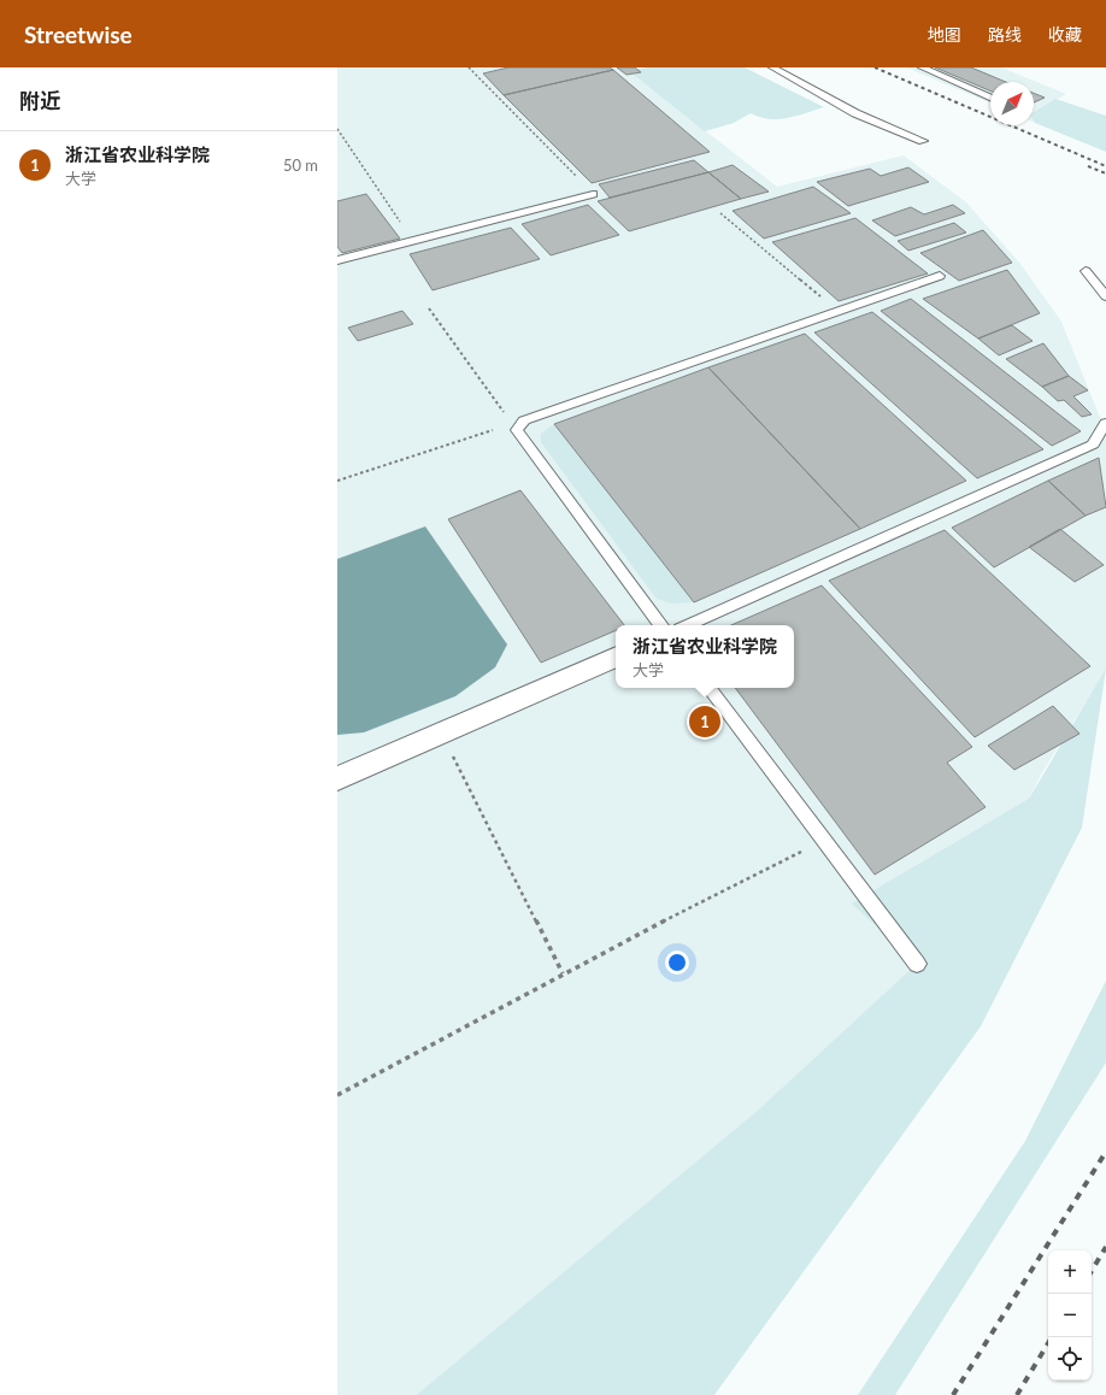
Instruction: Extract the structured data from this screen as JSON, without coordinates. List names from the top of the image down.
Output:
{
  "north": "top right",
  "page": {
    "header": "Streetwise",
    "nav": ["地图", "路线", "收藏"],
    "heading": "附近",
    "list": [
      {
        "mark": "1",
        "name": "浙江省农业科学院",
        "note": "大学",
        "value": "50 m"
      }
    ],
    "popup": ["浙江省农业科学院", "大学"],
    "pins": "1",
    "map_buttons": ["+", "−"]
  }
}
